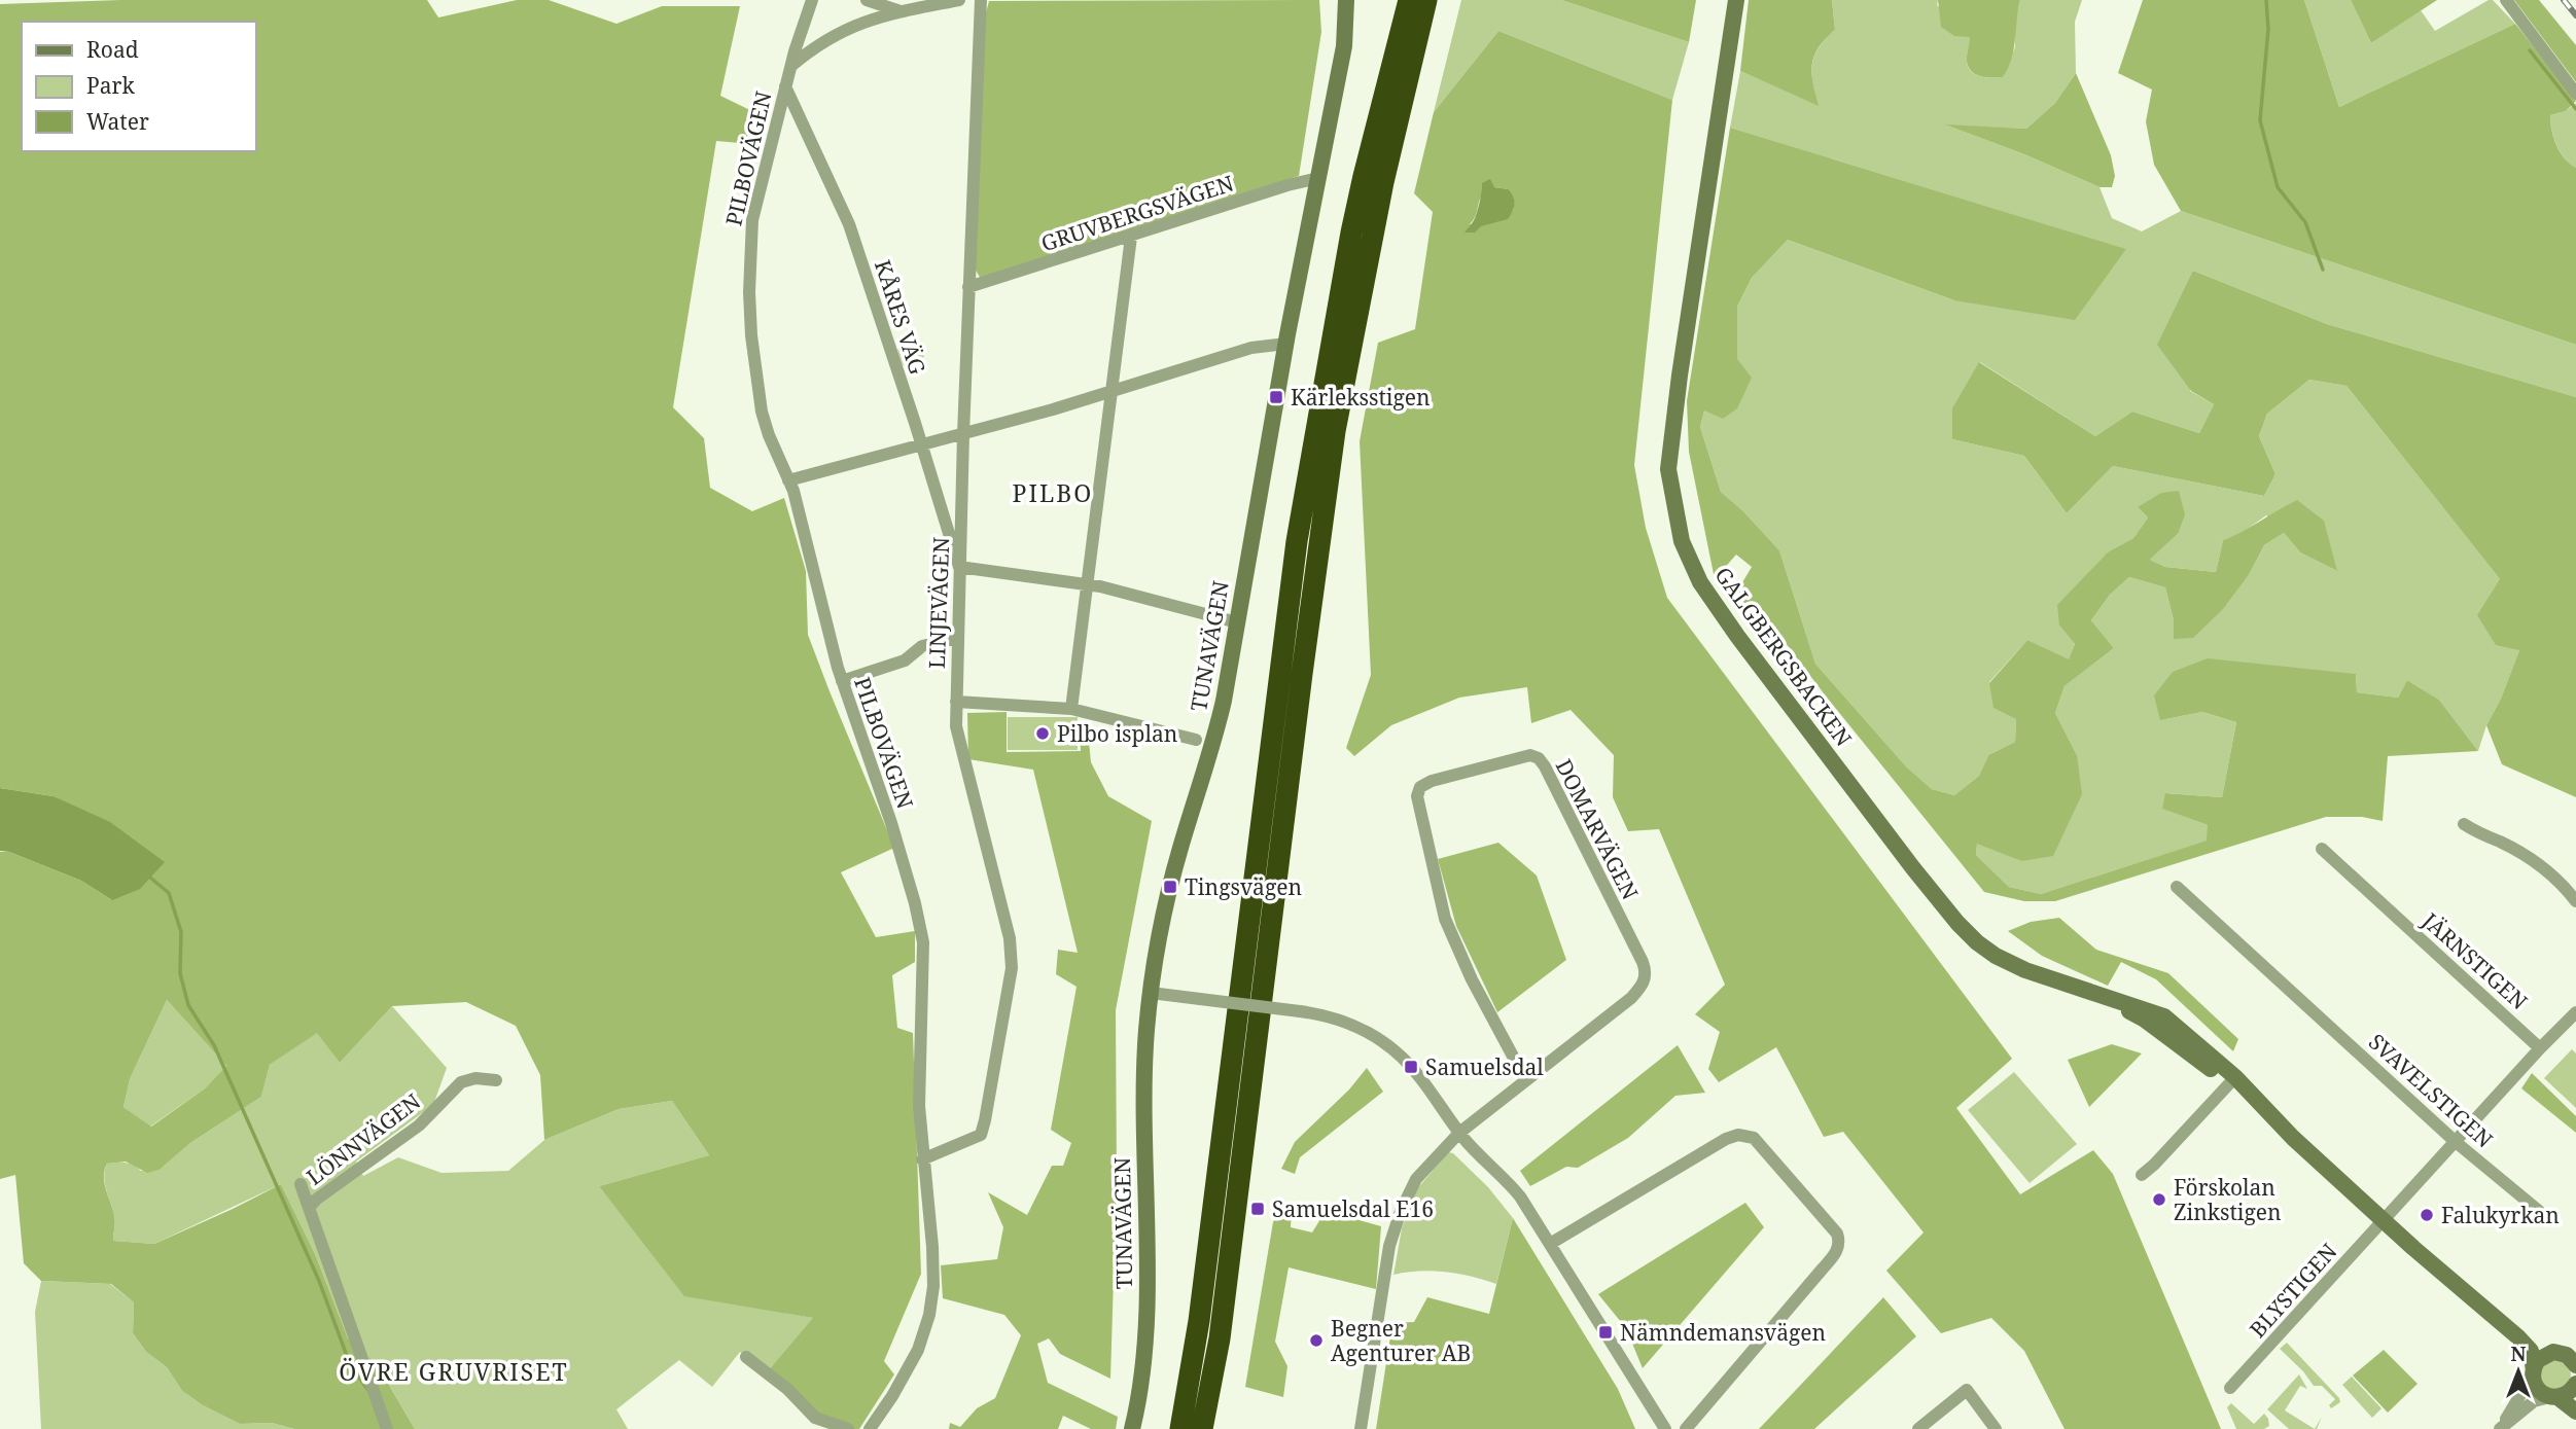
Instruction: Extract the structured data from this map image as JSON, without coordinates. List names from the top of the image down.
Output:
{
  "streets": {
    "street": [
      "PILBOVÄGEN",
      "GRUVBERGSVÄGEN",
      "KÅRES VÄG",
      "LINJEVÄGEN",
      "TUNAVÄGEN",
      "GALGBERGSBACKEN",
      "DOMARVÄGEN",
      "JÄRNSTIGEN",
      "SVAVELSTIGEN",
      "LÖNNVÄGEN",
      "BLYSTIGEN"
    ]
  },
  "crossings": [
    ["PILBOVÄGEN", "KÅRES VÄG"],
    ["PILBOVÄGEN", "LINJEVÄGEN"],
    ["GRUVBERGSVÄGEN", "LINJEVÄGEN"],
    ["GRUVBERGSVÄGEN", "TUNAVÄGEN"],
    ["KÅRES VÄG", "LINJEVÄGEN"],
    ["GALGBERGSBACKEN", "BLYSTIGEN"],
    ["JÄRNSTIGEN", "BLYSTIGEN"],
    ["SVAVELSTIGEN", "BLYSTIGEN"]
  ],
  "districts": ["PILBO", "ÖVRE GRUVRISET"],
  "places": {
    "transit": [
      "Kärleksstigen",
      "Tingsvägen",
      "Samuelsdal",
      "Samuelsdal E16",
      "Nämndemansvägen"
    ],
    "other": [
      "Pilbo isplan",
      "Förskolan Zinkstigen",
      "Falukyrkan",
      "Begner Agenturer AB"
    ]
  },
  "legend": ["Road", "Park", "Water"],
  "north": "top"
}
